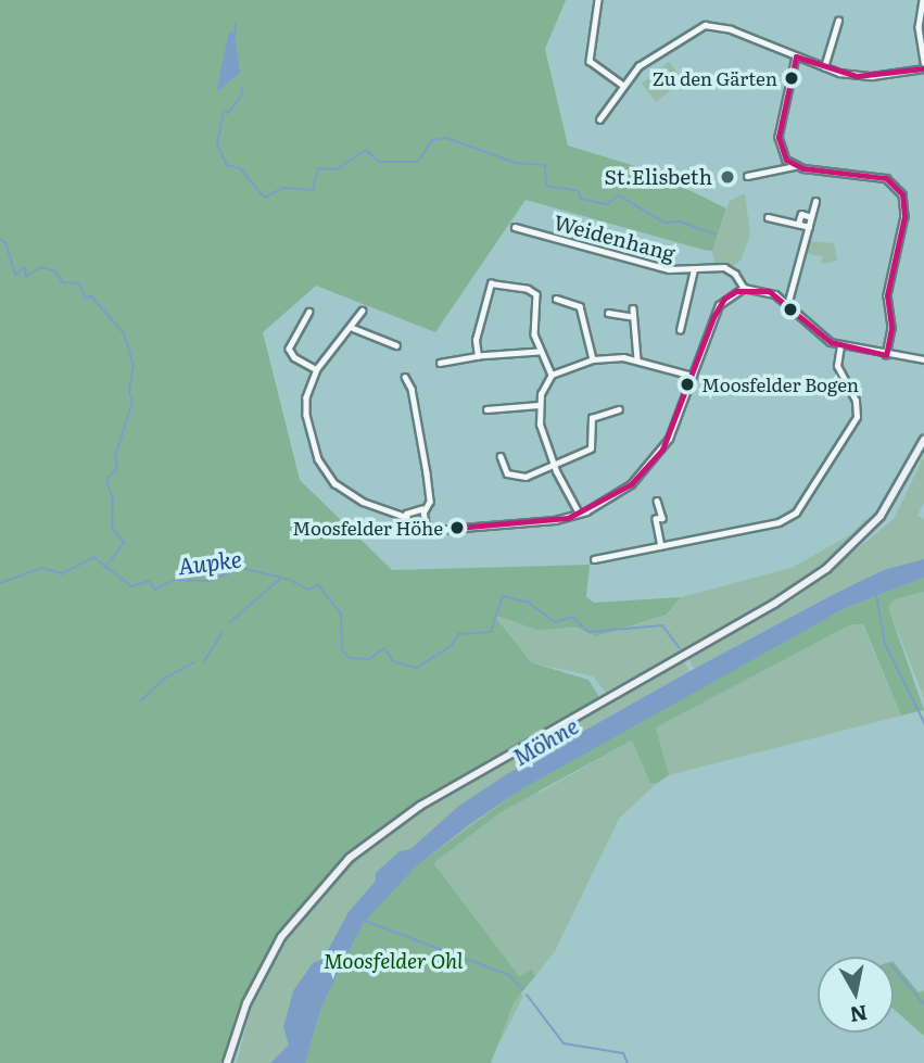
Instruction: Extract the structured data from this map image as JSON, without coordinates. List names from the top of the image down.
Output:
{
  "streets": {
    "street": ["Weidenhang"]
  },
  "water": ["Aupke", "Möhne"],
  "parks": ["Moosfelder Ohl"],
  "places": [
    "Zu den Gärten",
    "St.Elisbeth",
    "Moosfelder Bogen",
    "Moosfelder Höhe"
  ],
  "north": "bottom"
}
